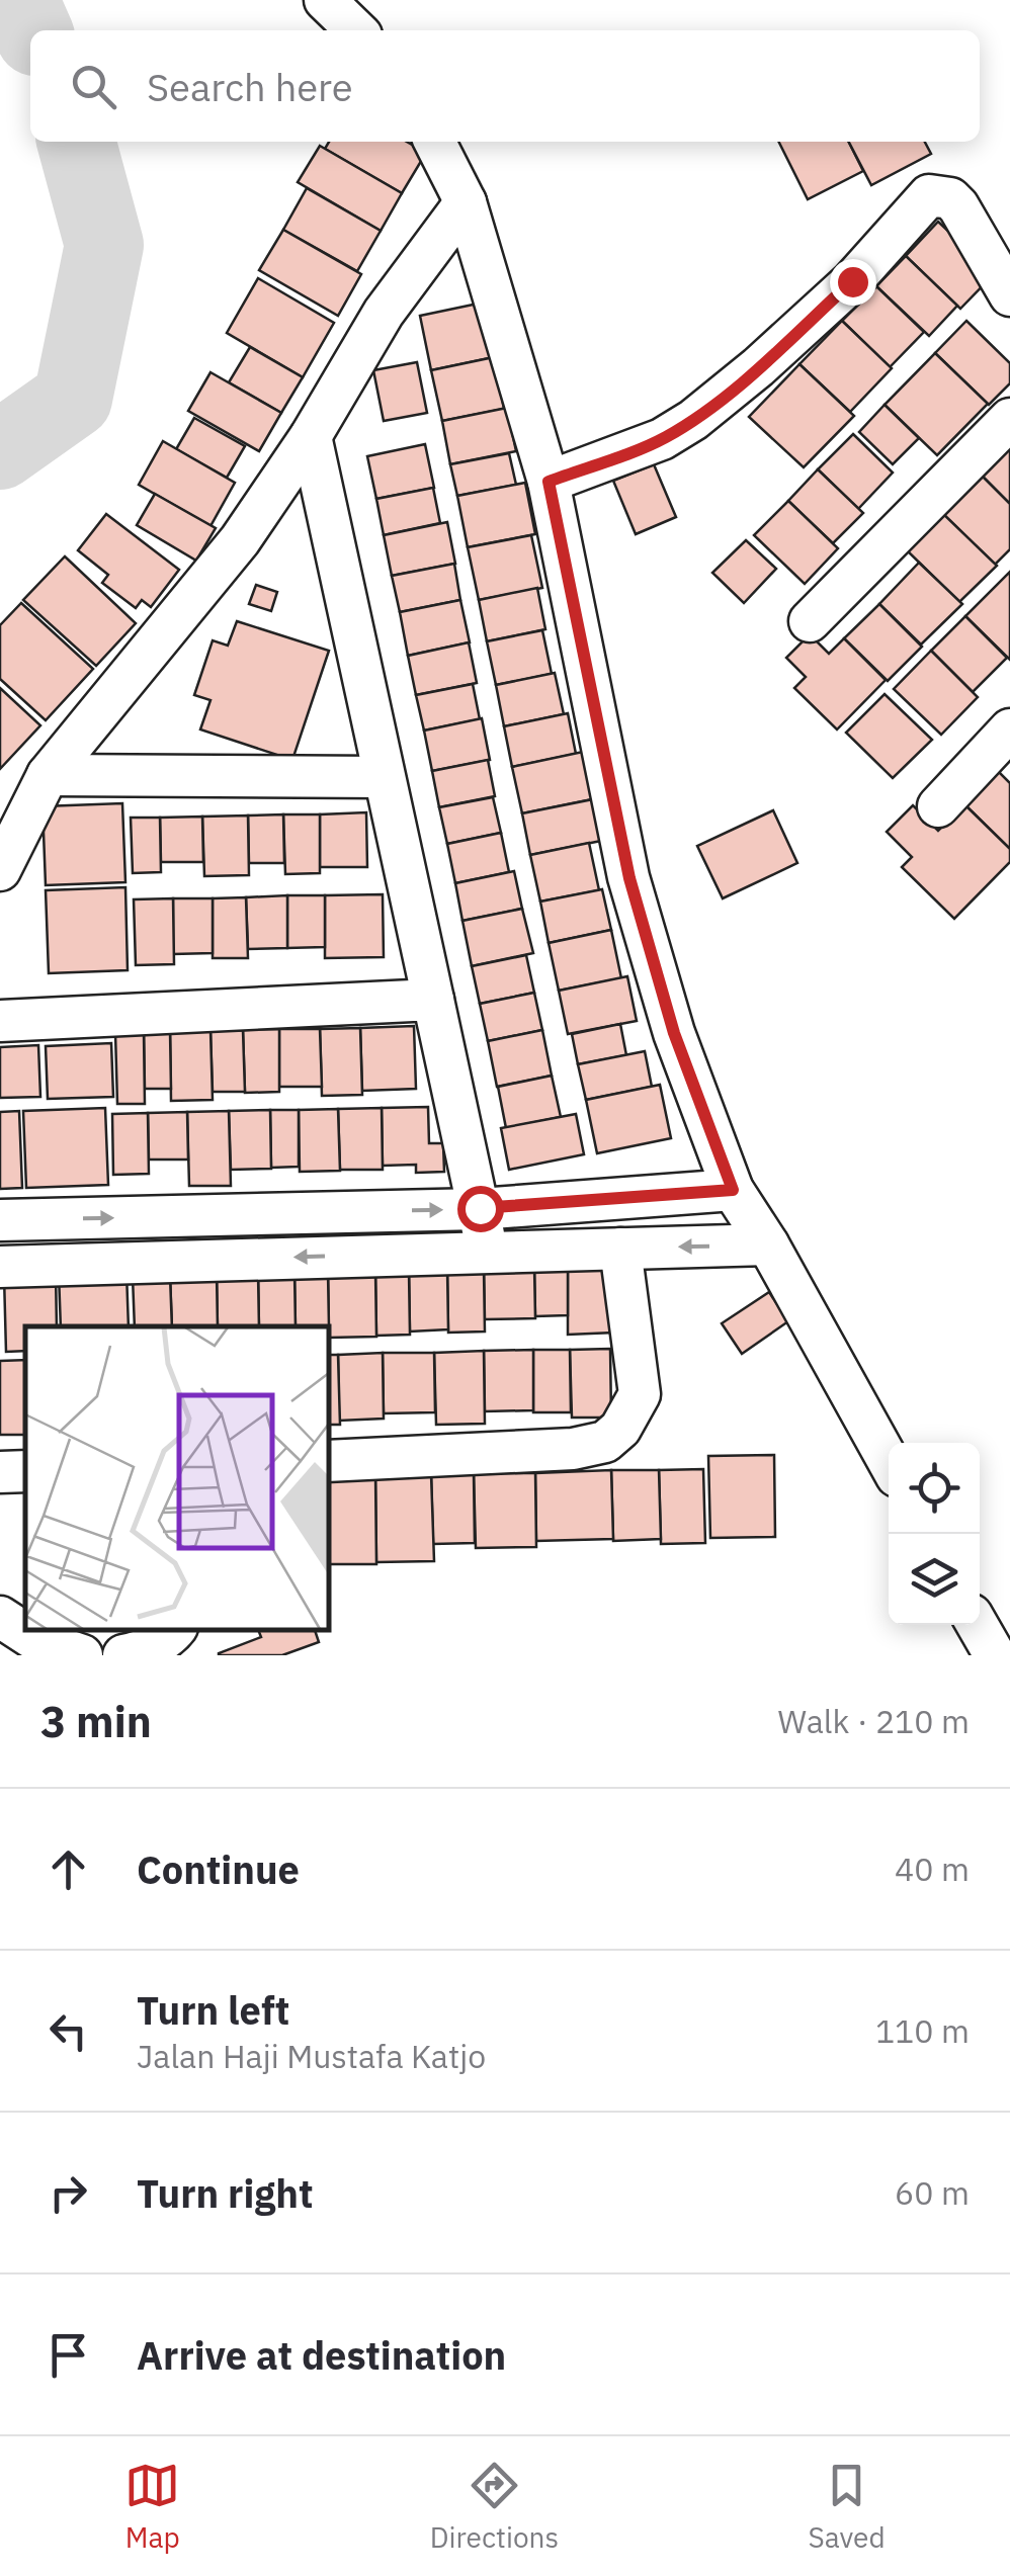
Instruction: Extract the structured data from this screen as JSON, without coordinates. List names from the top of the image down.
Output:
{
  "page": {
    "search": "Search here",
    "heading": ["3 min", "Walk · 210 m"],
    "list": [
      ["Continue", "40 m"],
      ["Turn left", "Jalan Haji Mustafa Katjo", "110 m"],
      ["Turn right", "60 m"],
      "Arrive at destination"
    ],
    "nav": ["Map", "Directions", "Saved"]
  }
}
